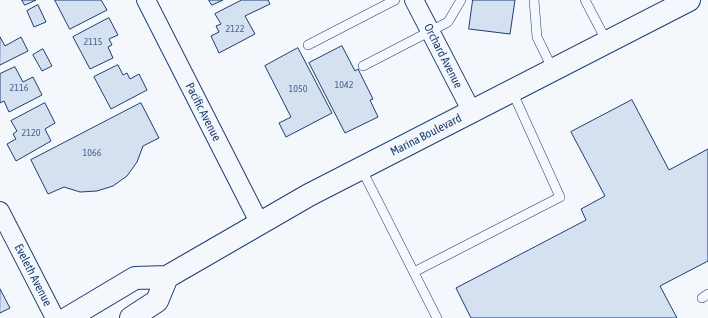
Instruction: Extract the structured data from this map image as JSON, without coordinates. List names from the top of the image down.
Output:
{
  "streets": {
    "main road": ["Marina Boulevard"],
    "street": ["Orchard Avenue", "Pacific Avenue", "Eveleth Avenue"]
  },
  "crossings": [
    ["Orchard Avenue", "Marina Boulevard"],
    ["Pacific Avenue", "Marina Boulevard"]
  ],
  "house_numbers": [
    "2122",
    "2115",
    "1042",
    "2116",
    "1050",
    "2120",
    "1066"
  ]
}
